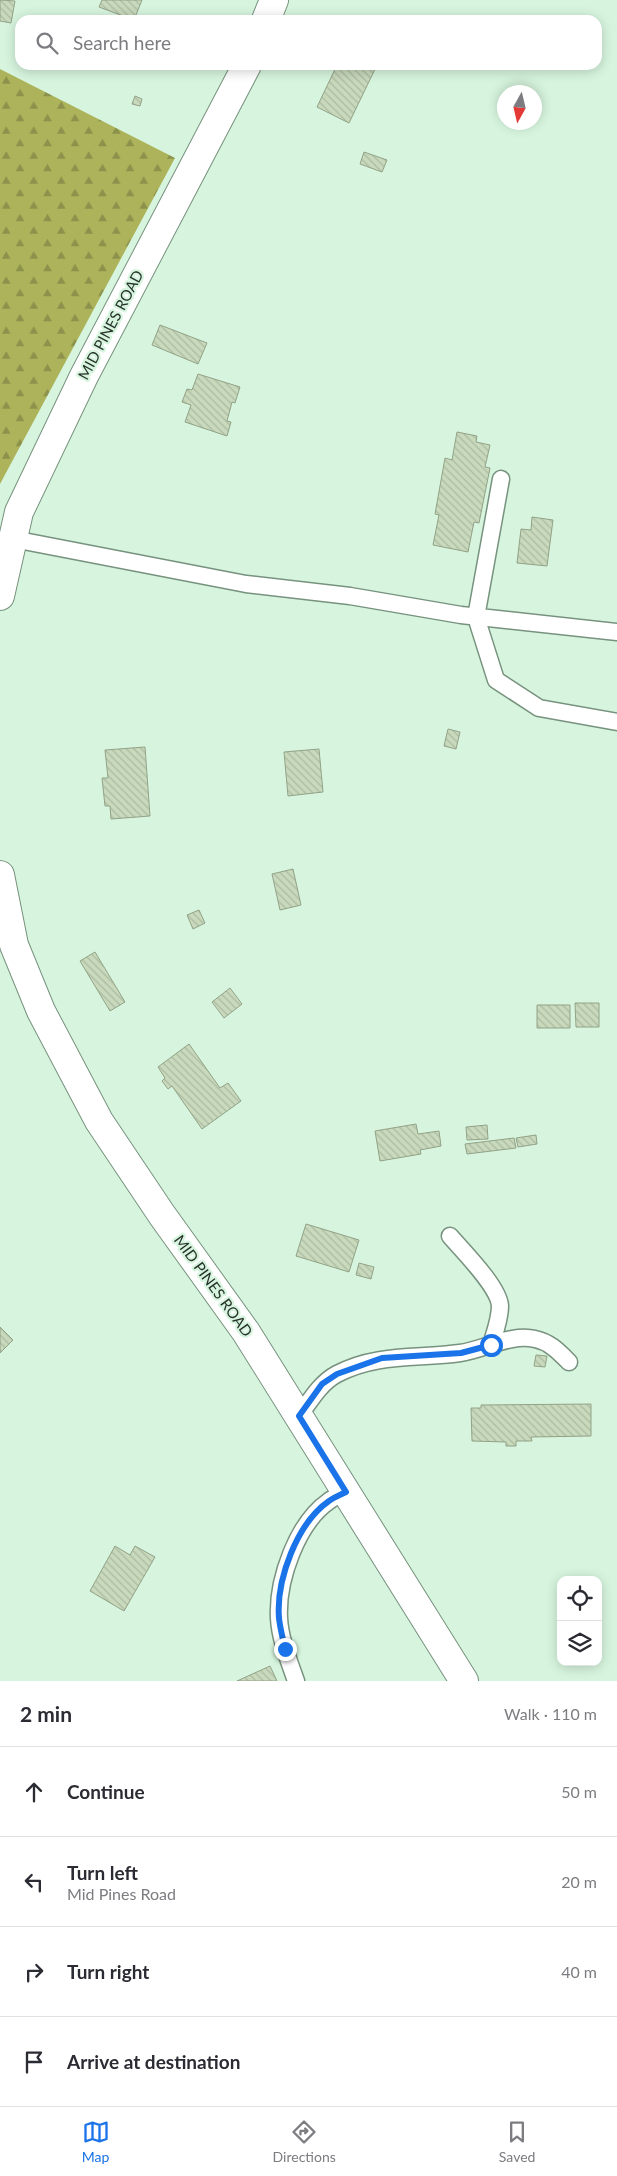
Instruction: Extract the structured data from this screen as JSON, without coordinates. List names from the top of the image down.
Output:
{
  "streets": {
    "street": ["MID PINES ROAD"]
  },
  "north": "bottom",
  "page": {
    "search": "Search here",
    "heading": ["2 min", "Walk · 110 m"],
    "list": [
      ["Continue", "50 m"],
      ["Turn left", "Mid Pines Road", "20 m"],
      ["Turn right", "40 m"],
      "Arrive at destination"
    ],
    "nav": ["Map", "Directions", "Saved"]
  }
}
